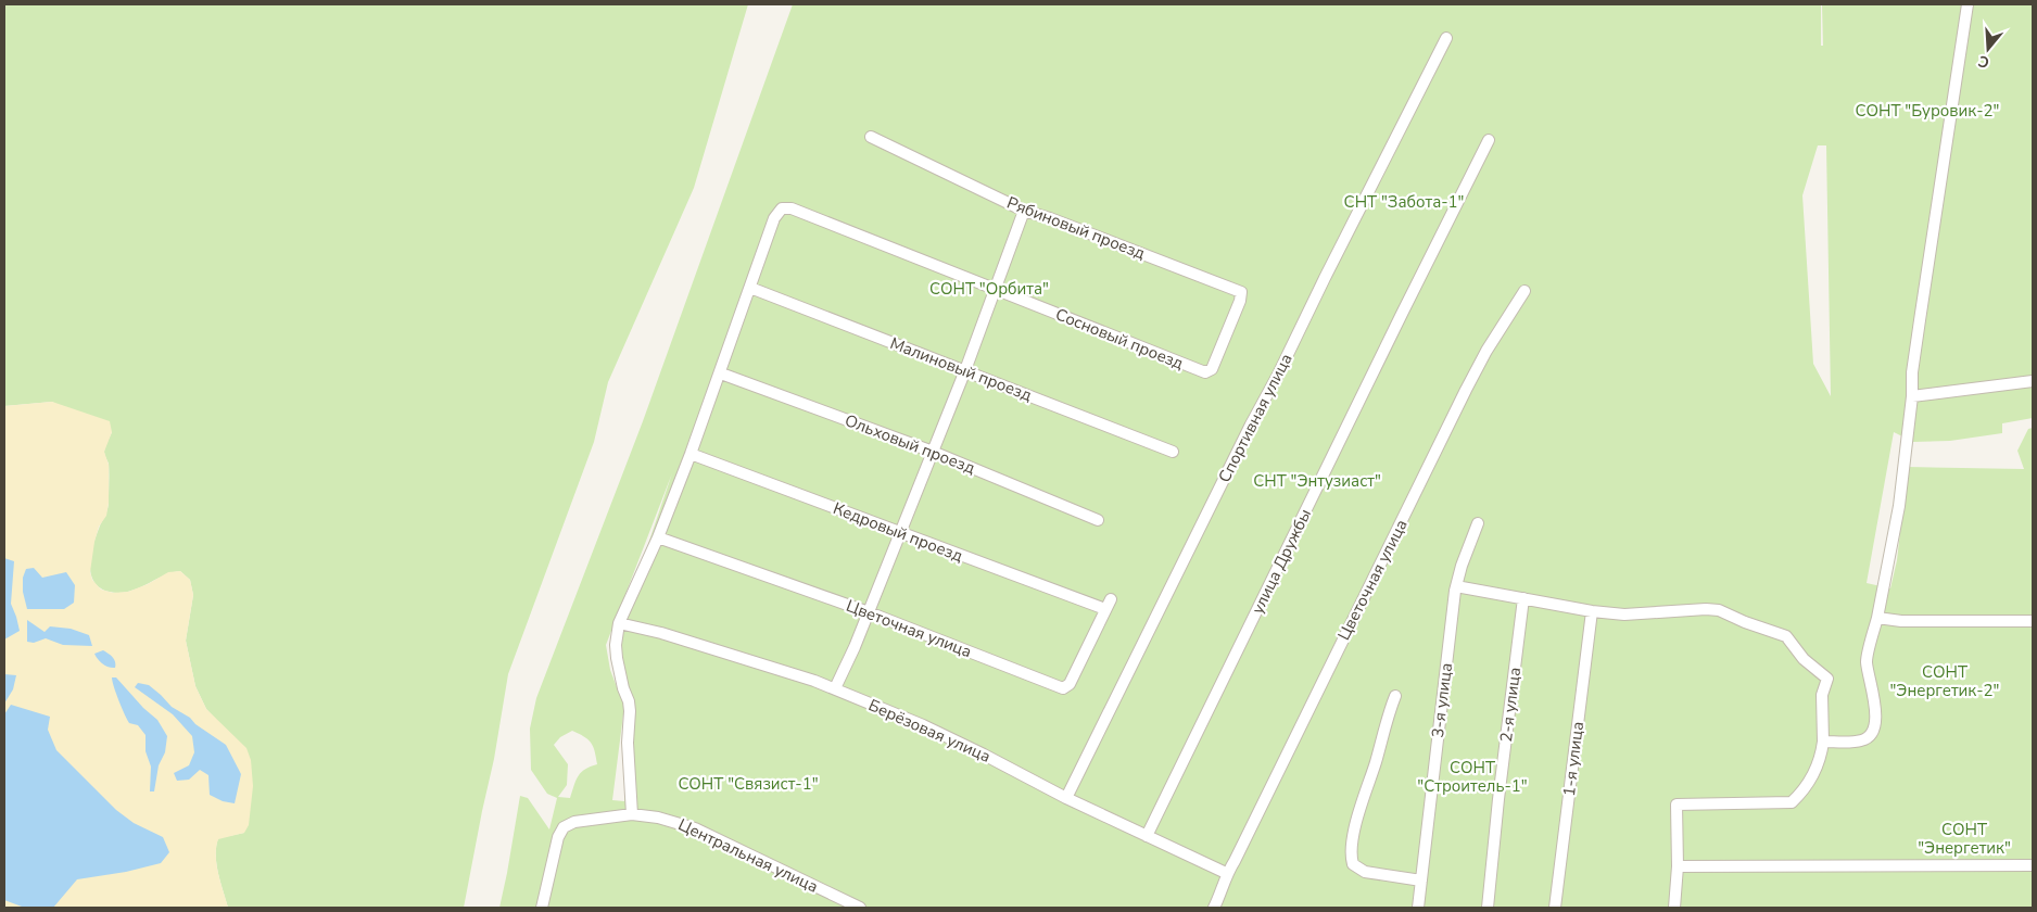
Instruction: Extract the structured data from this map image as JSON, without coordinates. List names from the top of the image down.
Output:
{
  "streets": {
    "street": [
      "Рябиновый проезд",
      "Сосновый проезд",
      "Малиновый проезд",
      "Спортивная улица",
      "Ольховый проезд",
      "Кедровый проезд",
      "улица Дружбы",
      "Цветочная улица",
      "3-я улица",
      "2-я улица",
      "Берёзовая улица",
      "1-я улица",
      "Центральная улица"
    ]
  },
  "crossings": [
    ["Рябиновый проезд", "Сосновый проезд"],
    ["Сосновый проезд", "Малиновый проезд"],
    ["Спортивная улица", "Берёзовая улица"],
    ["Кедровый проезд", "Цветочная улица"],
    ["улица Дружбы", "Берёзовая улица"],
    ["Цветочная улица", "Берёзовая улица"]
  ],
  "parks": [
    "СОНТ \"Буровик-2\"",
    "СНТ \"Забота-1\"",
    "СОНТ \"Орбита\"",
    "СНТ \"Энтузиаст\"",
    "СОНТ \"Энергетик-2\"",
    "СОНТ \"Строитель-1\"",
    "СОНТ \"Связист-1\"",
    "СОНТ \"Энергетик\""
  ],
  "north": "bottom"
}
